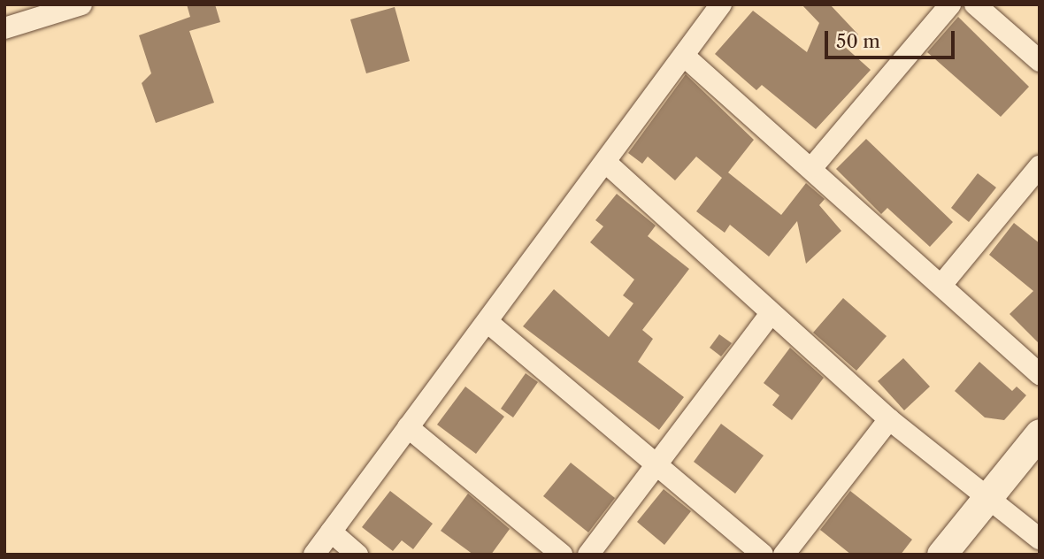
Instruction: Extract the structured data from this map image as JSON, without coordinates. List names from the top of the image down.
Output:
{
  "scale_bar": "50 m"
}
